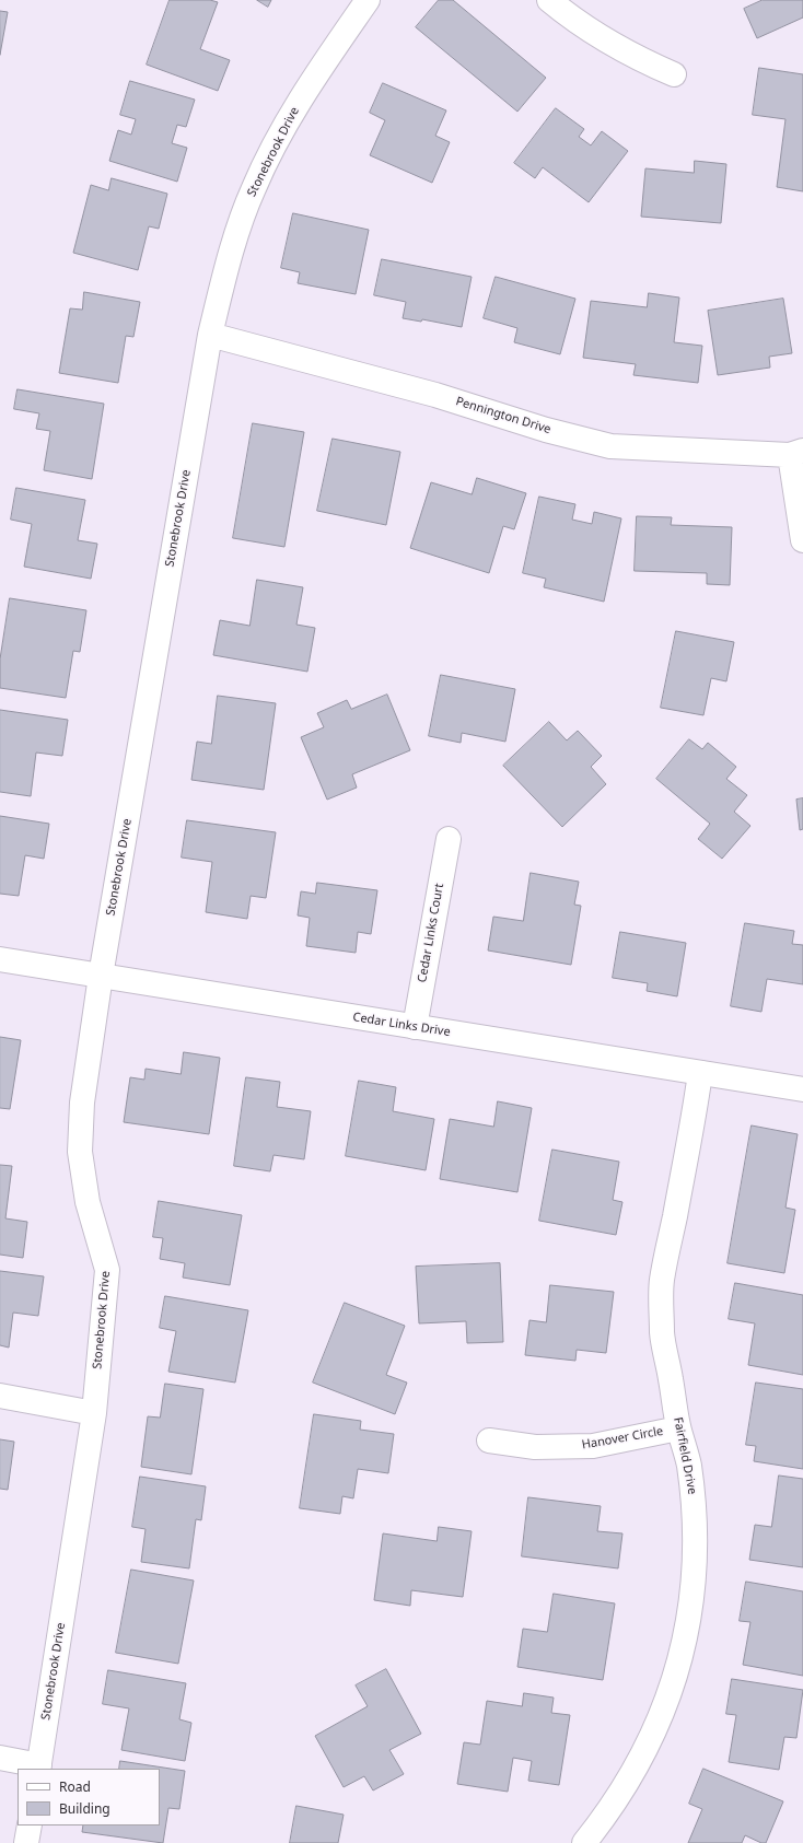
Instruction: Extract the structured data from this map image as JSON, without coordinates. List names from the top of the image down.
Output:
{
  "streets": {
    "street": [
      "Stonebrook Drive",
      "Pennington Drive",
      "Cedar Links Court",
      "Cedar Links Drive",
      "Hanover Circle",
      "Fairfield Drive"
    ]
  },
  "crossings": [
    ["Stonebrook Drive", "Pennington Drive"],
    ["Stonebrook Drive", "Cedar Links Drive"],
    ["Cedar Links Court", "Cedar Links Drive"],
    ["Cedar Links Drive", "Fairfield Drive"],
    ["Hanover Circle", "Fairfield Drive"]
  ],
  "legend": ["Road", "Building"]
}
